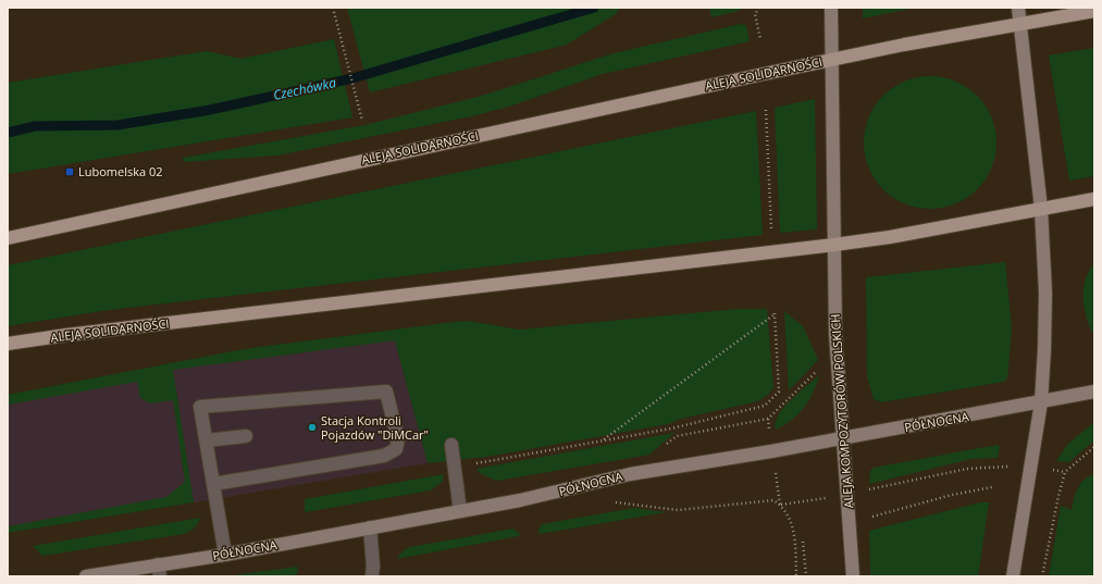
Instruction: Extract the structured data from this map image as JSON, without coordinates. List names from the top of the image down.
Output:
{
  "streets": {
    "main road": ["ALEJA SOLIDARNOŚCI"],
    "street": ["ALEJA KOMPOZYTORÓW POLSKICH", "PÓŁNOCNA"]
  },
  "crossings": [
    ["ALEJA SOLIDARNOŚCI", "ALEJA KOMPOZYTORÓW POLSKICH"],
    ["ALEJA KOMPOZYTORÓW POLSKICH", "PÓŁNOCNA"]
  ],
  "water": ["Czechówka"],
  "places": {
    "transit": ["Lubomelska 02"],
    "other": ["Stacja Kontroli Pojazdów \"DiMCar\""]
  }
}
